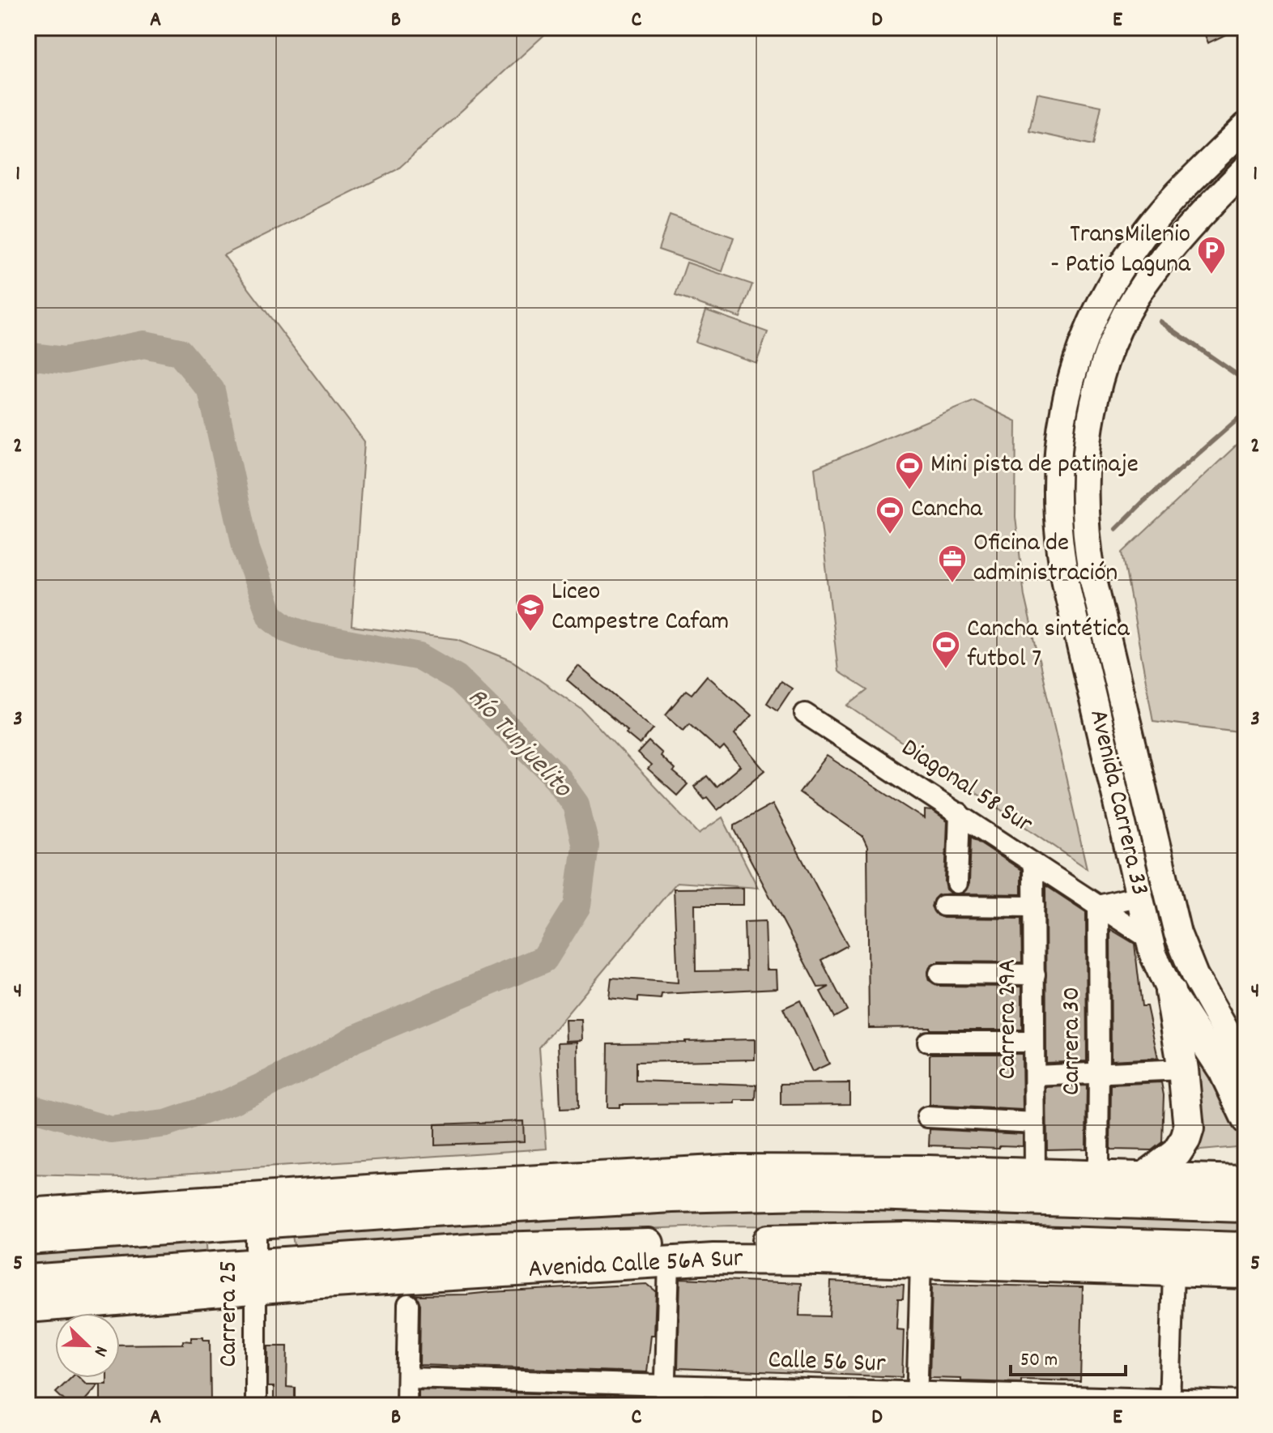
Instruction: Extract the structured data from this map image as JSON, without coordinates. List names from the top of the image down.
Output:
{
  "streets": {
    "highway": ["Avenida Calle 56A Sur"],
    "main road": ["Avenida Carrera 33"],
    "street": [
      "Diagonal 58 Sur",
      "Carrera 29A",
      "Carrera 30",
      "Carrera 25",
      "Calle 56 Sur"
    ]
  },
  "crossings": [
    ["Diagonal 58 Sur", "Avenida Carrera 33"],
    ["Diagonal 58 Sur", "Carrera 29A"],
    ["Diagonal 58 Sur", "Carrera 30"],
    ["Avenida Calle 56A Sur", "Carrera 25"]
  ],
  "water": ["Río Tunjuelito"],
  "places": {
    "parking": ["TransMilenio - Patio Laguna"],
    "sports": ["Mini pista de patinaje", "Cancha", "Cancha sintética futbol 7"],
    "office": ["Oficina de administración"],
    "school or university": ["Liceo Campestre Cafam"]
  },
  "scale_bar": "50 m",
  "north": "bottom right",
  "grid": {
    "columns": [
      "A",
      "B",
      "C",
      "D",
      "E"
    ],
    "rows": [
      "1",
      "2",
      "3",
      "4",
      "5"
    ]
  }
}
